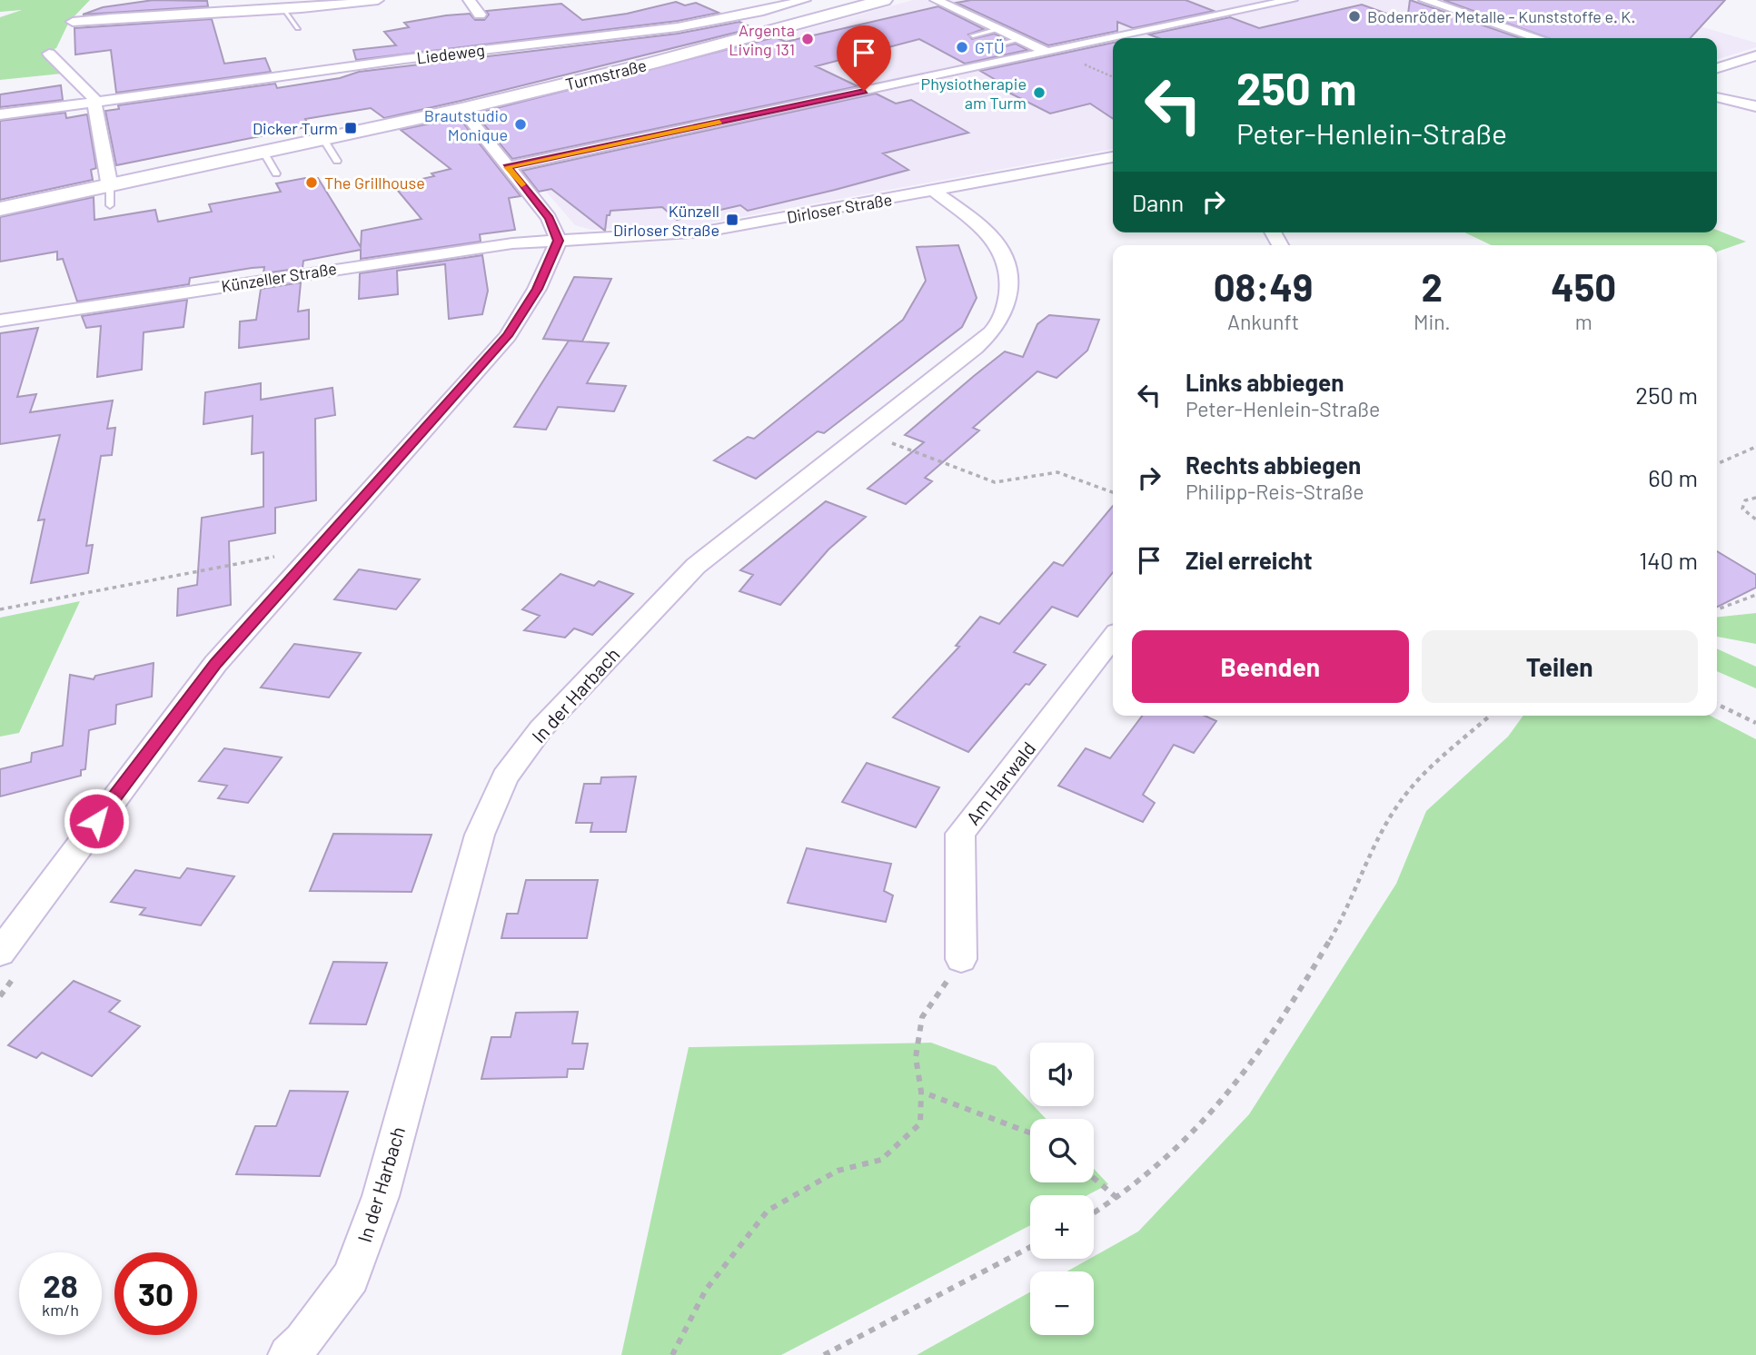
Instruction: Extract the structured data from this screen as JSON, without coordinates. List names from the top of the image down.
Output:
{
  "streets": {
    "main road": ["Turmstraße"],
    "street": [
      "Liedeweg",
      "Dirloser Straße",
      "Künzeller Straße",
      "In der Harbach",
      "Am Harwald"
    ]
  },
  "crossings": [
    ["Dirloser Straße", "Künzeller Straße"],
    ["Dirloser Straße", "In der Harbach"]
  ],
  "places": {
    "other": [
      "Bodenröder Metalle - Kunststoffe e. K.",
      "Argenta Living 131",
      "GTÜ",
      "Physiotherapie am Turm",
      "Brautstudio Monique",
      "The Grillhouse"
    ],
    "transit": ["Dicker Turm", "Künzell Dirloser Straße"]
  },
  "page": {
    "turn": ["250 m", "Peter-Henlein-Straße"],
    "then": "Dann",
    "eta": [
      "08:49",
      "Ankunft",
      "2",
      "Min.",
      "450",
      "m"
    ],
    "list": [
      {
        "name": "Links abbiegen",
        "note": "Peter-Henlein-Straße",
        "value": "250 m"
      },
      {
        "name": "Rechts abbiegen",
        "note": "Philipp-Reis-Straße",
        "value": "60 m"
      },
      {
        "name": "Ziel erreicht",
        "value": "140 m"
      }
    ],
    "buttons": ["Beenden", "Teilen"],
    "map_buttons": ["+", "−"],
    "speed": "28 km/h",
    "limit": "30"
  }
}
